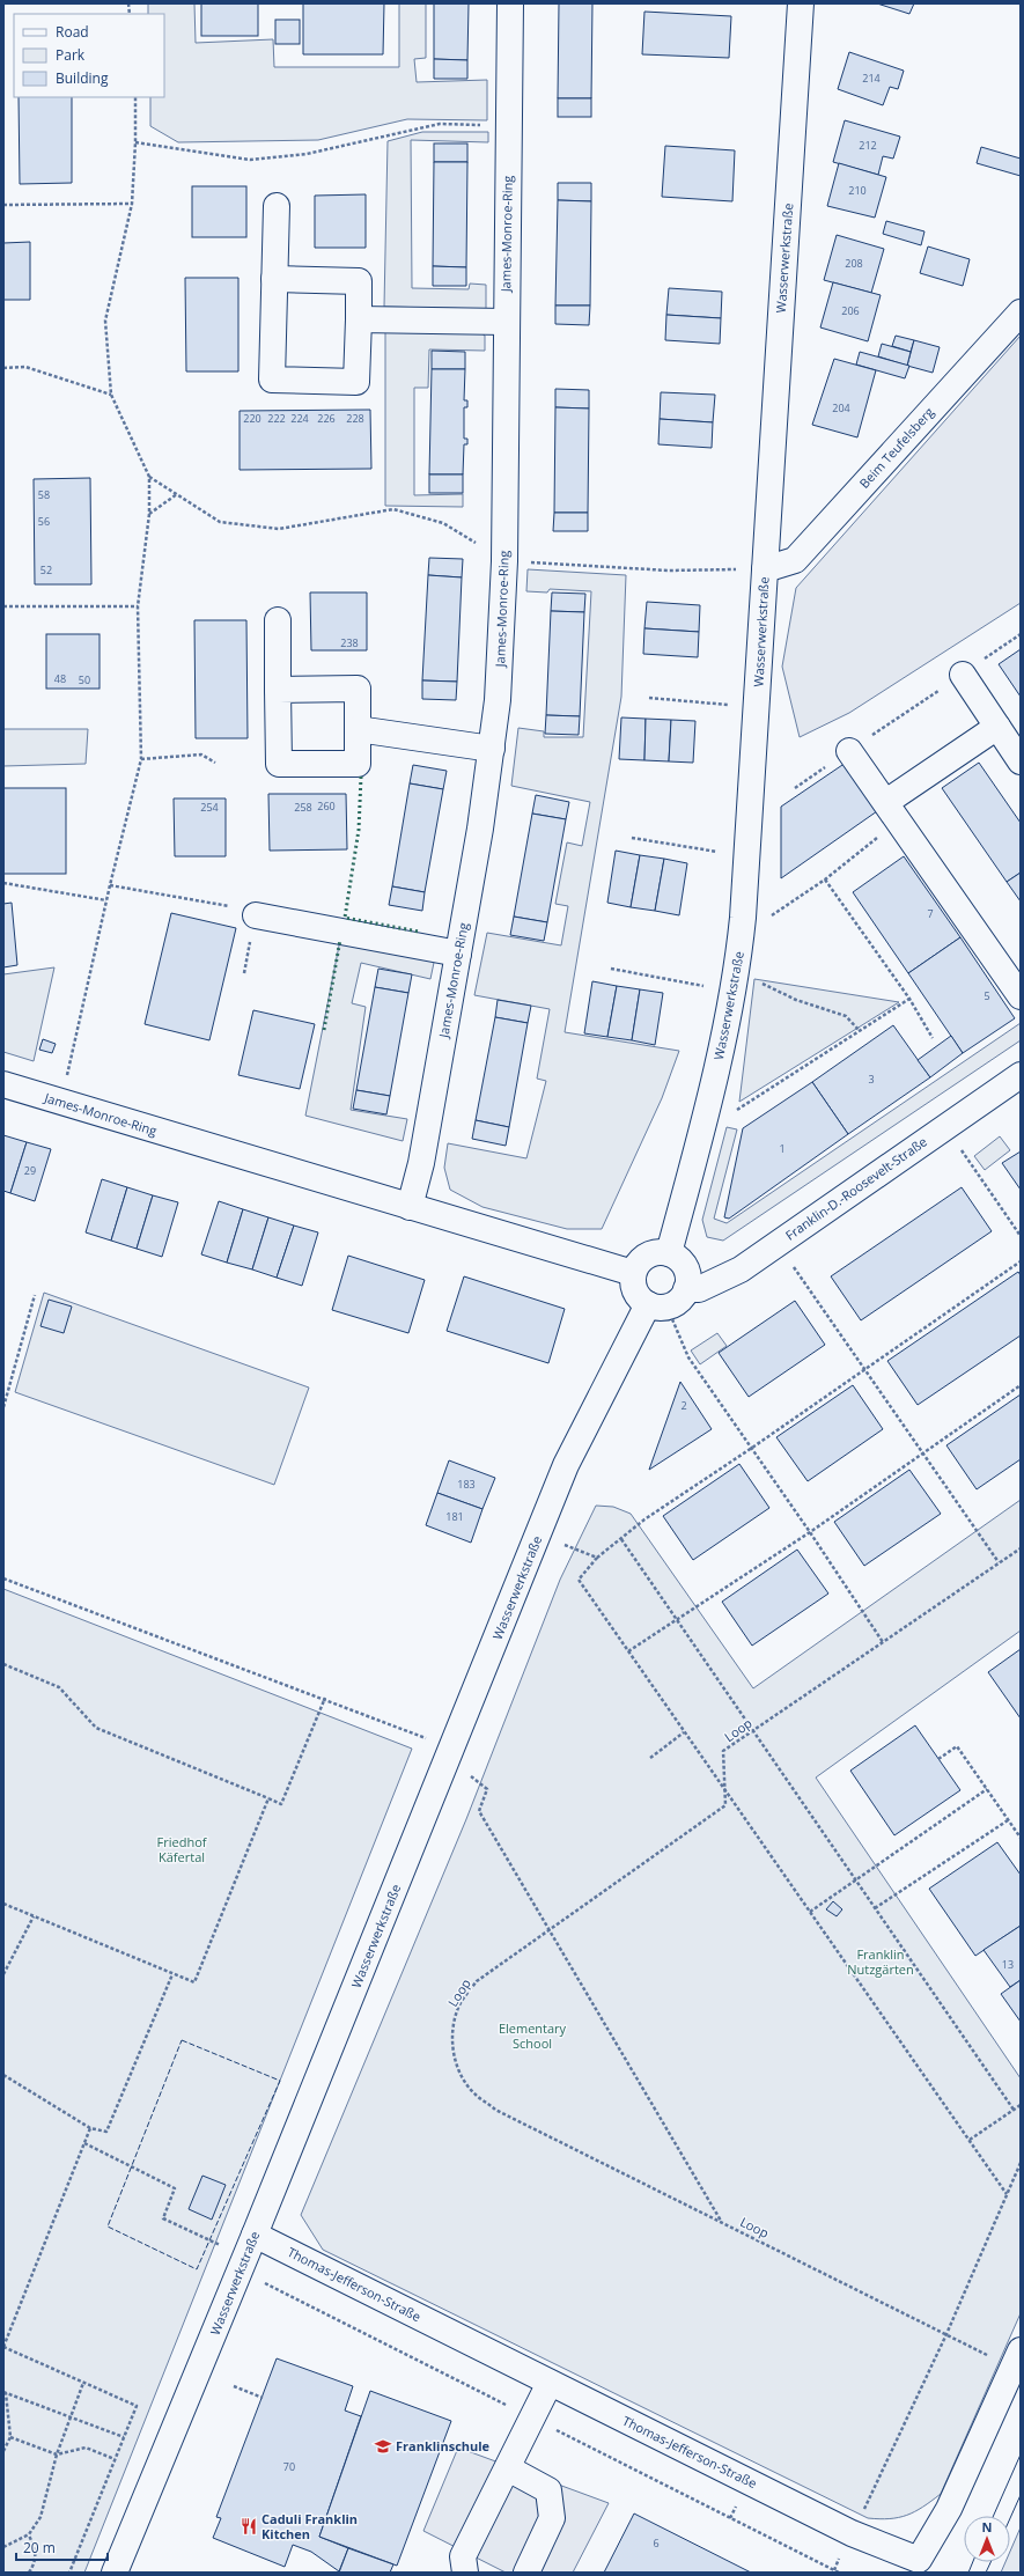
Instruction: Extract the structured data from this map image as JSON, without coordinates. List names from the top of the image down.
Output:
{
  "streets": {
    "street": [
      "James-Monroe-Ring",
      "Wasserwerkstraße",
      "Beim Teufelsberg",
      "Franklin-D.-Roosevelt-Straße",
      "Thomas-Jefferson-Straße"
    ],
    "path": ["Loop"]
  },
  "crossings": [
    ["James-Monroe-Ring", "Wasserwerkstraße"],
    ["James-Monroe-Ring", "Franklin-D.-Roosevelt-Straße"],
    ["Wasserwerkstraße", "Beim Teufelsberg"],
    ["Wasserwerkstraße", "Franklin-D.-Roosevelt-Straße"],
    ["Wasserwerkstraße", "Thomas-Jefferson-Straße"],
    ["Loop", "Thomas-Jefferson-Straße"]
  ],
  "parks": ["Friedhof Käfertal", "Franklin Nutzgärten", "Elementary School"],
  "places": {
    "school or university": ["Franklinschule"],
    "restaurant": ["Caduli Franklin Kitchen"]
  },
  "house_numbers": [
    "214",
    "212",
    "210",
    "208",
    "206",
    "204",
    "220",
    "222",
    "224",
    "226",
    "228",
    "58",
    "56",
    "52",
    "238",
    "48",
    "50",
    "260",
    "254",
    "258",
    "7",
    "5",
    "3",
    "1",
    "29",
    "2",
    "183",
    "181",
    "13",
    "70",
    "6"
  ],
  "legend": ["Road", "Park", "Building"],
  "scale_bar": "20 m",
  "north": "top"
}
